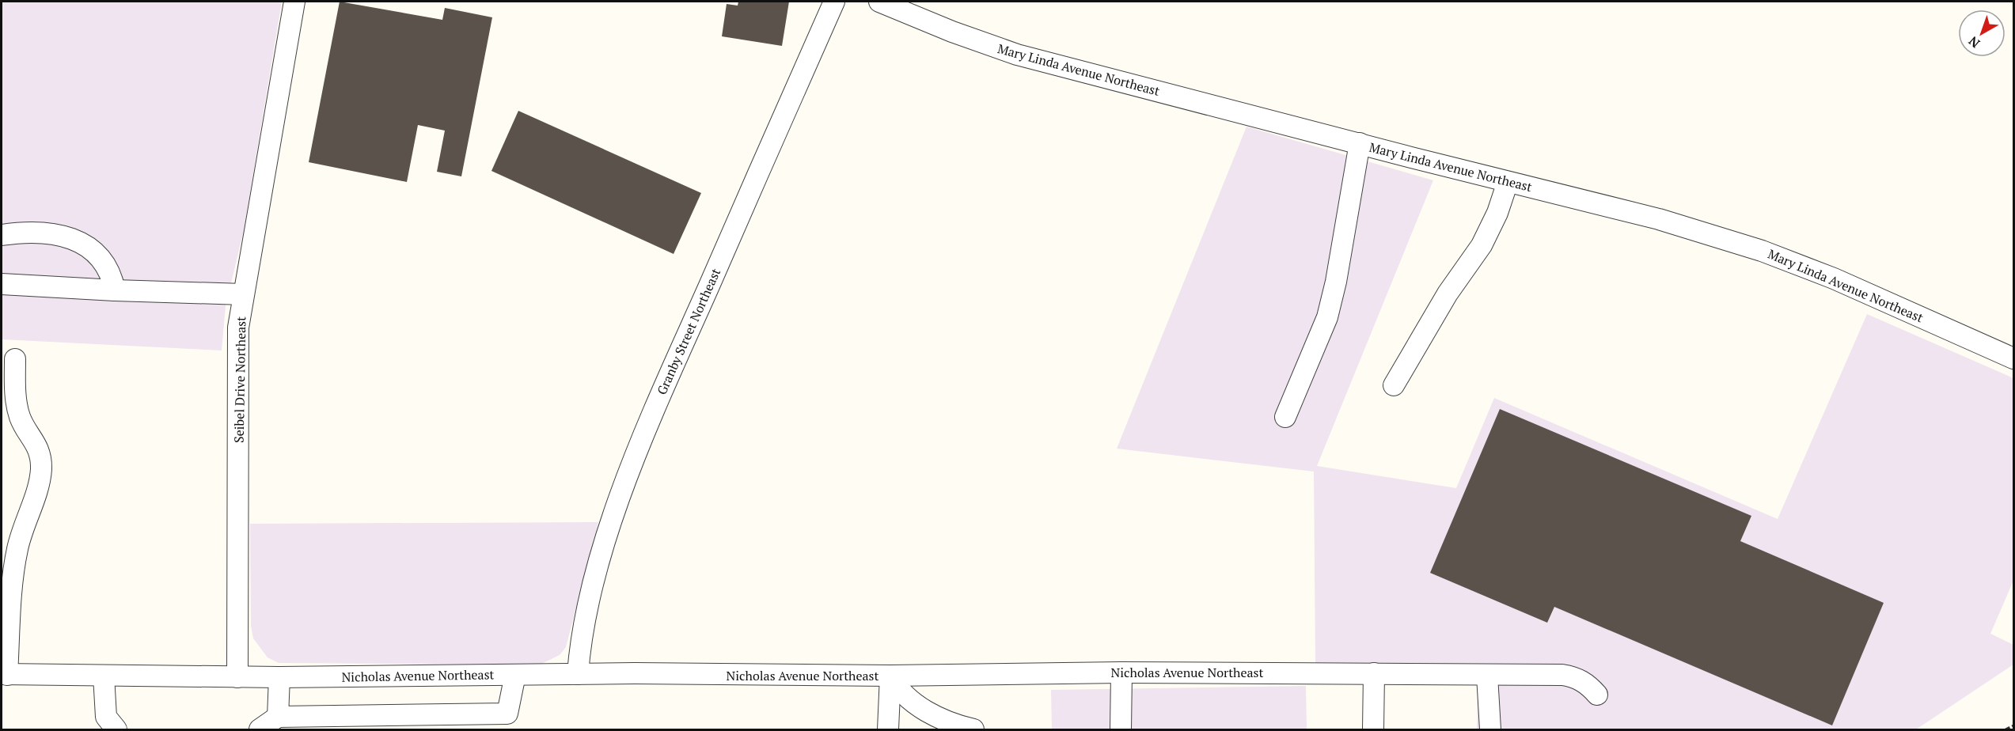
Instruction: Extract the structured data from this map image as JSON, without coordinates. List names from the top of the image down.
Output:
{
  "streets": {
    "street": [
      "Mary Linda Avenue Northeast",
      "Granby Street Northeast",
      "Seibel Drive Northeast",
      "Nicholas Avenue Northeast"
    ]
  },
  "crossings": [
    ["Granby Street Northeast", "Nicholas Avenue Northeast"],
    ["Seibel Drive Northeast", "Nicholas Avenue Northeast"]
  ],
  "north": "bottom left"
}
